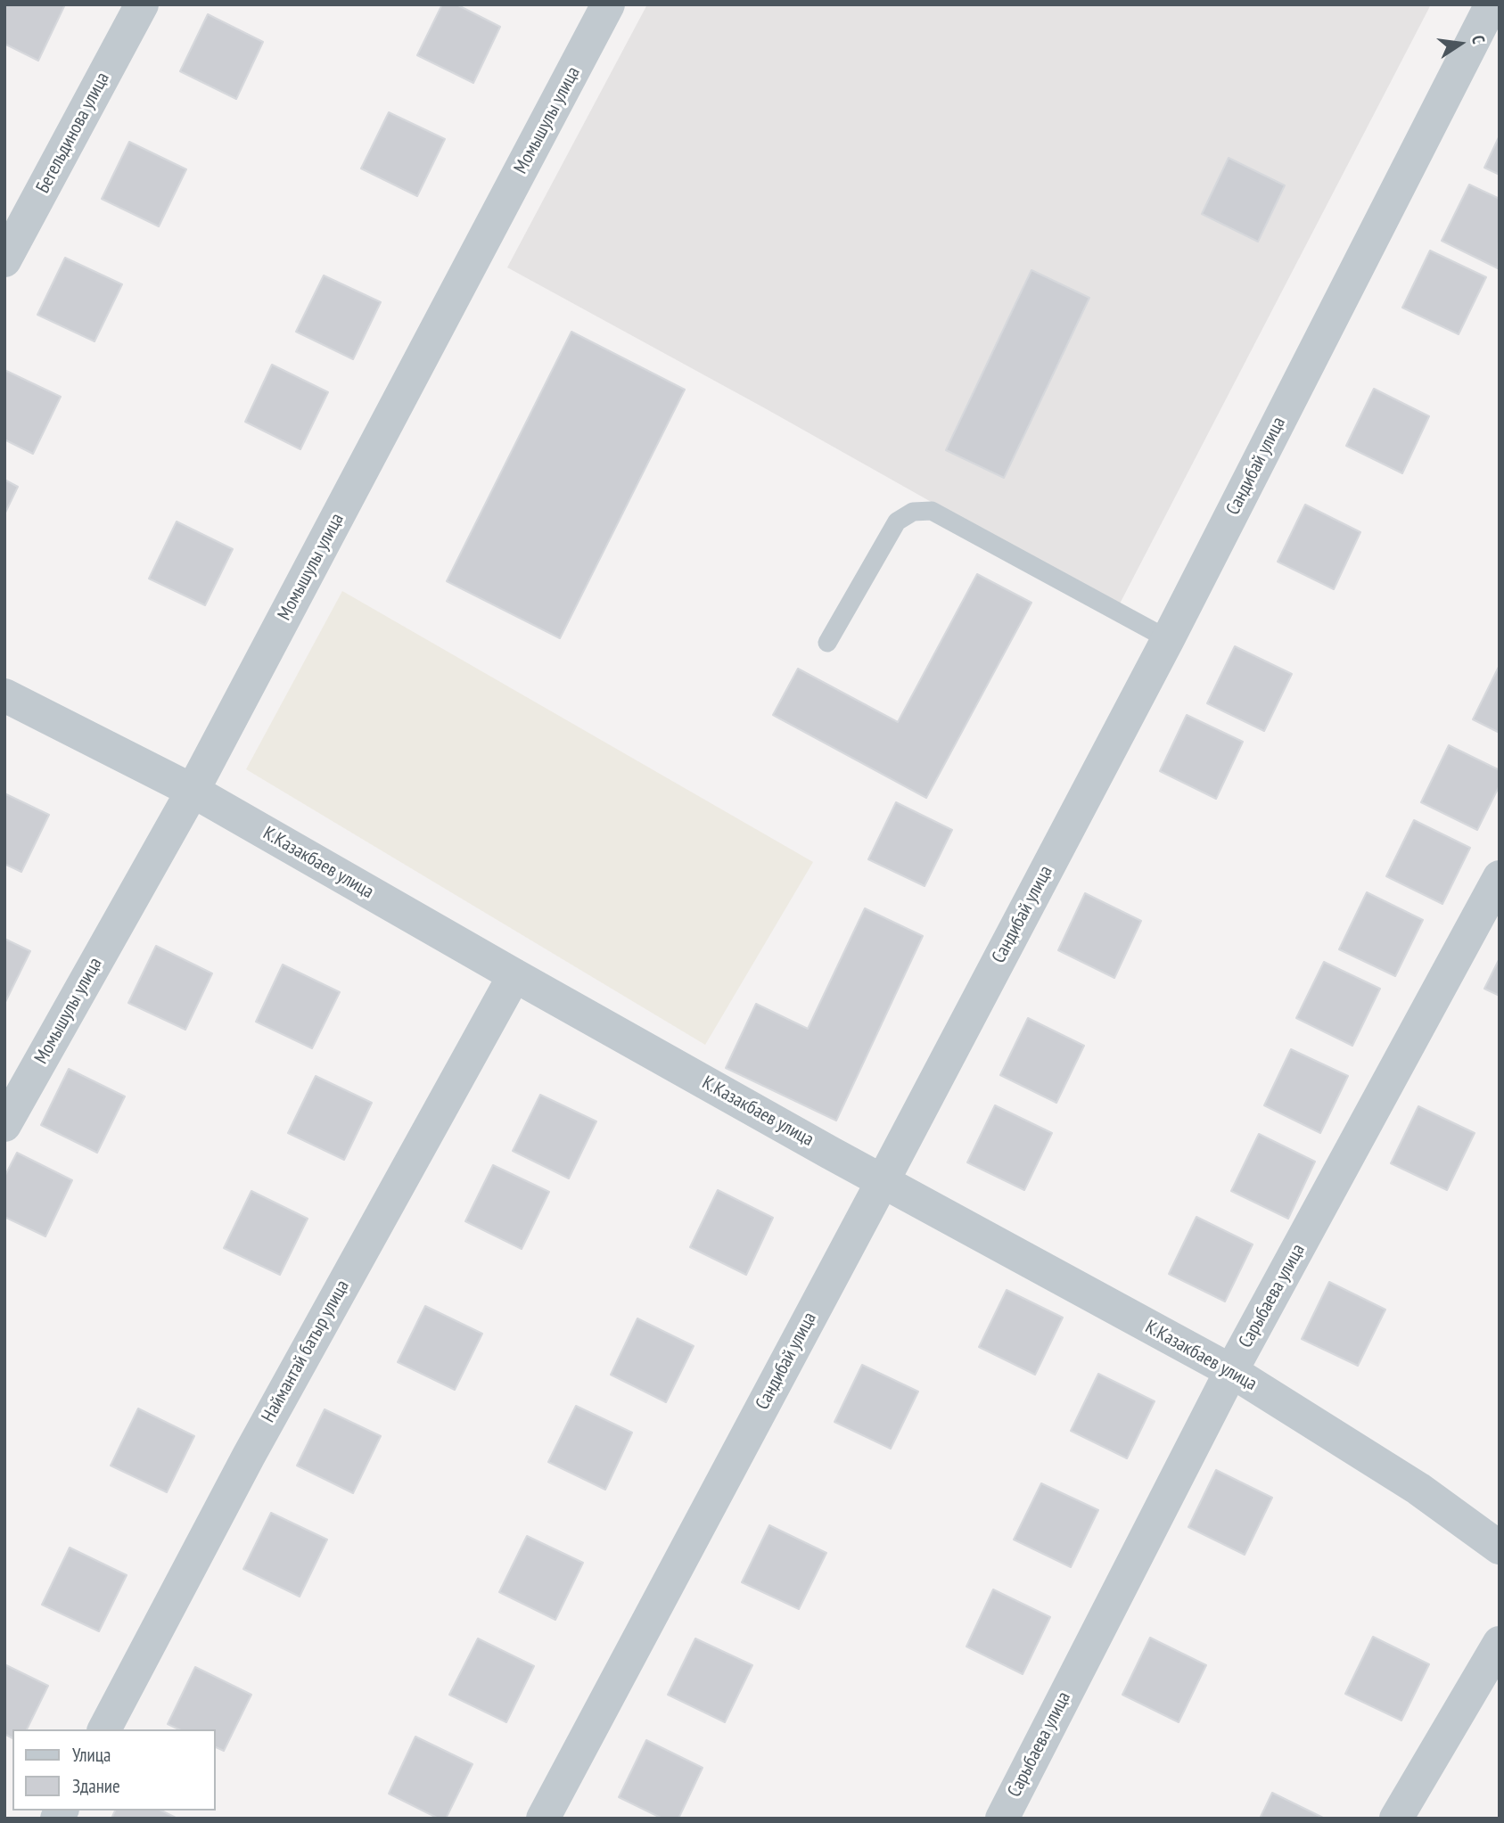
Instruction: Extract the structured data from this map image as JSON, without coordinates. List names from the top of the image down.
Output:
{
  "streets": {
    "street": [
      "Момышулы улица",
      "Бегельдинова улица",
      "Сандибай улица",
      "К.Казакбаев улица",
      "Сарыбаева улица",
      "Наймантай батыр улица"
    ]
  },
  "crossings": [
    ["Момышулы улица", "К.Казакбаев улица"],
    ["Сандибай улица", "К.Казакбаев улица"],
    ["К.Казакбаев улица", "Сарыбаева улица"],
    ["К.Казакбаев улица", "Наймантай батыр улица"]
  ],
  "legend": ["Улица", "Здание"],
  "north": "right"
}
